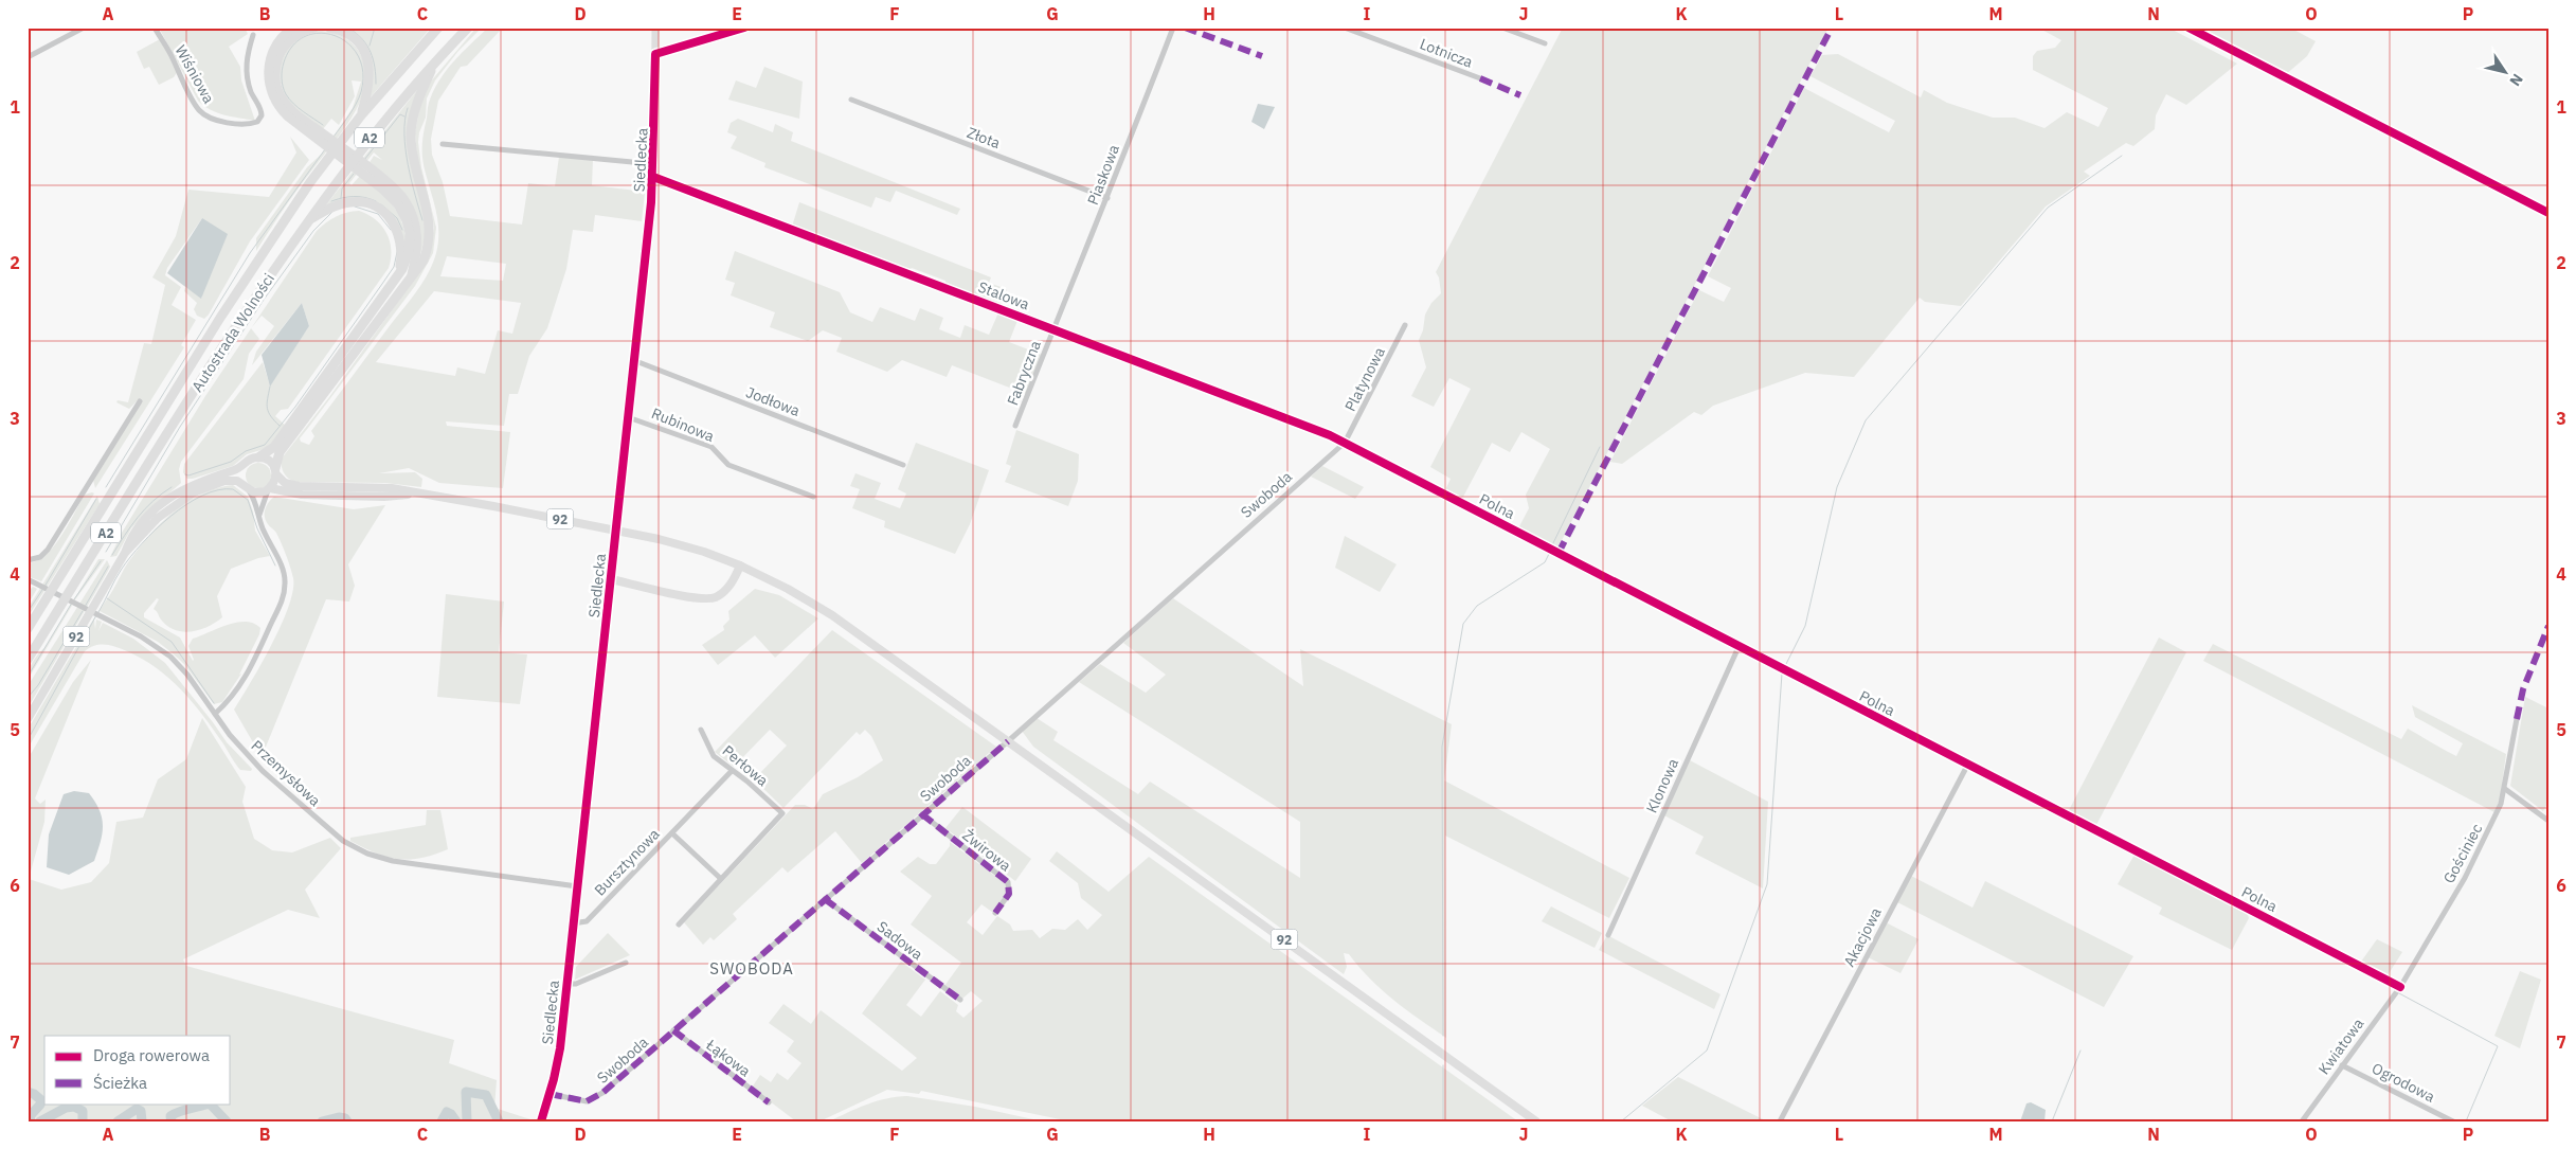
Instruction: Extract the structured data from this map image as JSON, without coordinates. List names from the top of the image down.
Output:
{
  "streets": {
    "highway": ["A2", "Autostrada Wolności"],
    "main road": ["Siedlecka", "92"],
    "street": [
      "Lotnicza",
      "Wiśniowa",
      "Złota",
      "Piaskowa",
      "Stalowa",
      "Fabryczna",
      "Platynowa",
      "Jodłowa",
      "Rubinowa",
      "Swoboda",
      "Polna",
      "Perłowa",
      "Przemysłowa",
      "Klonowa",
      "Żwirowa",
      "Gościniec",
      "Bursztynowa",
      "Akacjowa",
      "Sadowa",
      "Kwiatowa",
      "Łąkowa",
      "Ogrodowa"
    ]
  },
  "crossings": [
    ["Złota", "Piaskowa"],
    ["Siedlecka", "Stalowa"],
    ["Siedlecka", "Jodłowa"],
    ["Siedlecka", "Rubinowa"],
    ["Siedlecka", "Swoboda"],
    ["Siedlecka", "Przemysłowa"],
    ["Siedlecka", "Bursztynowa"],
    ["Piaskowa", "Stalowa"],
    ["Piaskowa", "Fabryczna"],
    ["Stalowa", "Fabryczna"],
    ["Stalowa", "Platynowa"],
    ["Stalowa", "Swoboda"],
    ["Stalowa", "Polna"],
    ["Platynowa", "Swoboda"],
    ["Platynowa", "Polna"],
    ["Swoboda", "Polna"],
    ["Swoboda", "92"],
    ["Swoboda", "Żwirowa"],
    ["Swoboda", "Sadowa"],
    ["Swoboda", "Łąkowa"],
    ["Polna", "Klonowa"],
    ["Polna", "Gościniec"],
    ["Polna", "Akacjowa"],
    ["Polna", "Kwiatowa"],
    ["Perłowa", "Bursztynowa"],
    ["Gościniec", "Kwiatowa"],
    ["Kwiatowa", "Ogrodowa"]
  ],
  "districts": ["SWOBODA"],
  "legend": ["Droga rowerowa", "Ścieżka"],
  "north": "bottom right",
  "grid": {
    "columns": [
      "A",
      "B",
      "C",
      "D",
      "E",
      "F",
      "G",
      "H",
      "I",
      "J",
      "K",
      "L",
      "M",
      "N",
      "O",
      "P"
    ],
    "rows": [
      "1",
      "2",
      "3",
      "4",
      "5",
      "6",
      "7"
    ]
  }
}
